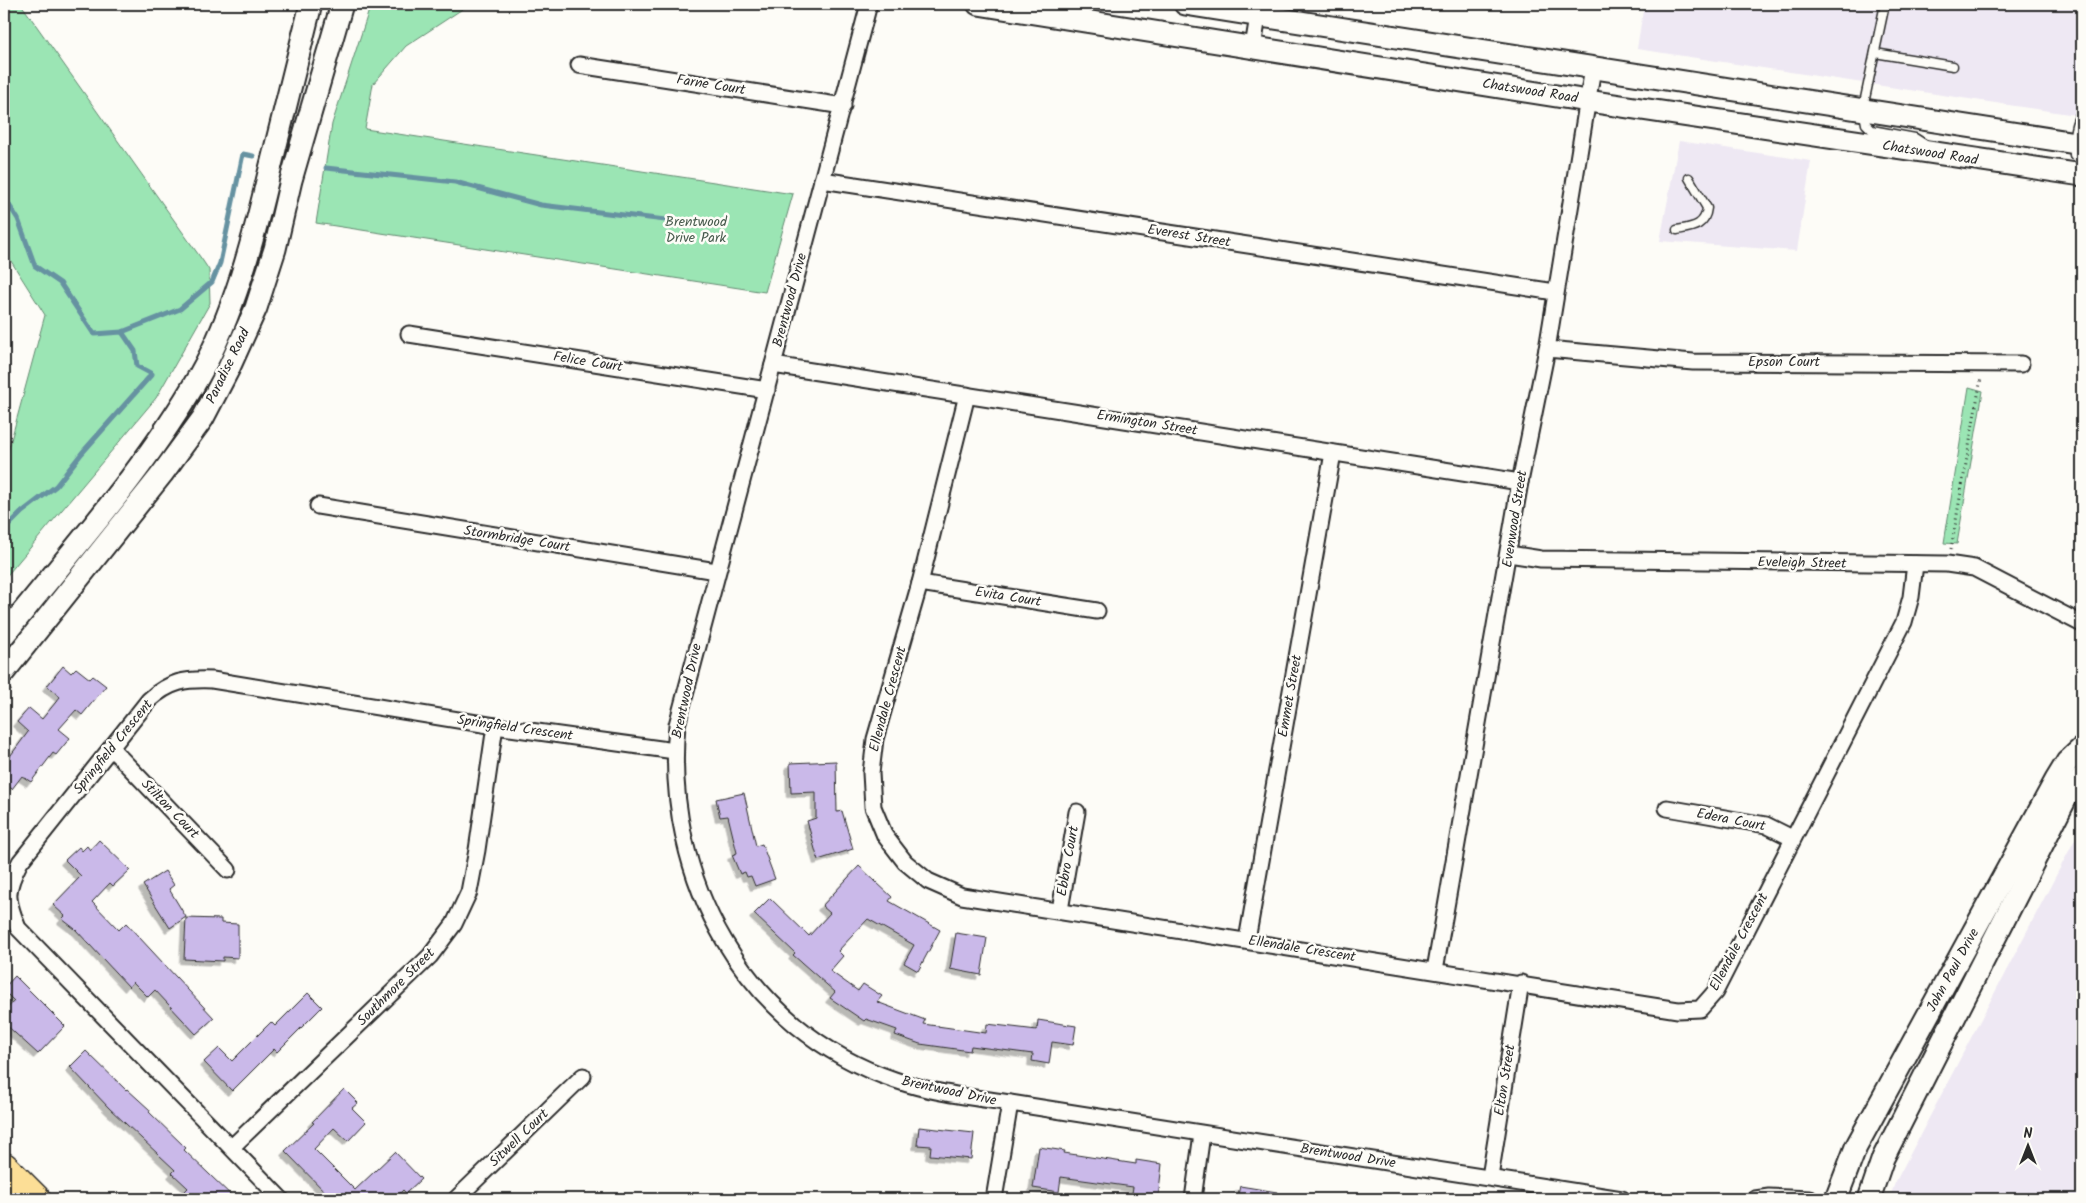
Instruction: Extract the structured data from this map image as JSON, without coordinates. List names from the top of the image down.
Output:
{
  "streets": {
    "main road": ["Chatswood Road", "Paradise Road", "John Paul Drive"],
    "street": [
      "Farne Court",
      "Everest Street",
      "Brentwood Drive",
      "Felice Court",
      "Epson Court",
      "Ermington Street",
      "Evenwood Street",
      "Stormbridge Court",
      "Eveleigh Street",
      "Evita Court",
      "Emmet Street",
      "Ellendale Crescent",
      "Springfield Crescent",
      "Stilton Court",
      "Edera Court",
      "Ebbro Court",
      "Southmore Street",
      "Elton Street",
      "Sitwell Court"
    ]
  },
  "crossings": [
    ["Farne Court", "Brentwood Drive"],
    ["Chatswood Road", "Evenwood Street"],
    ["Everest Street", "Brentwood Drive"],
    ["Everest Street", "Evenwood Street"],
    ["Brentwood Drive", "Felice Court"],
    ["Brentwood Drive", "Ermington Street"],
    ["Brentwood Drive", "Stormbridge Court"],
    ["Brentwood Drive", "Springfield Crescent"],
    ["Brentwood Drive", "Elton Street"],
    ["Epson Court", "Evenwood Street"],
    ["Ermington Street", "Evenwood Street"],
    ["Ermington Street", "Emmet Street"],
    ["Ermington Street", "Ellendale Crescent"],
    ["Evenwood Street", "Eveleigh Street"],
    ["Evenwood Street", "Ellendale Crescent"],
    ["Eveleigh Street", "Ellendale Crescent"],
    ["Evita Court", "Ellendale Crescent"],
    ["Emmet Street", "Ellendale Crescent"],
    ["Ellendale Crescent", "Edera Court"],
    ["Ellendale Crescent", "Ebbro Court"],
    ["Ellendale Crescent", "Elton Street"],
    ["Springfield Crescent", "Stilton Court"],
    ["Springfield Crescent", "Southmore Street"]
  ],
  "parks": ["Brentwood Drive Park"],
  "north": "top"
}
